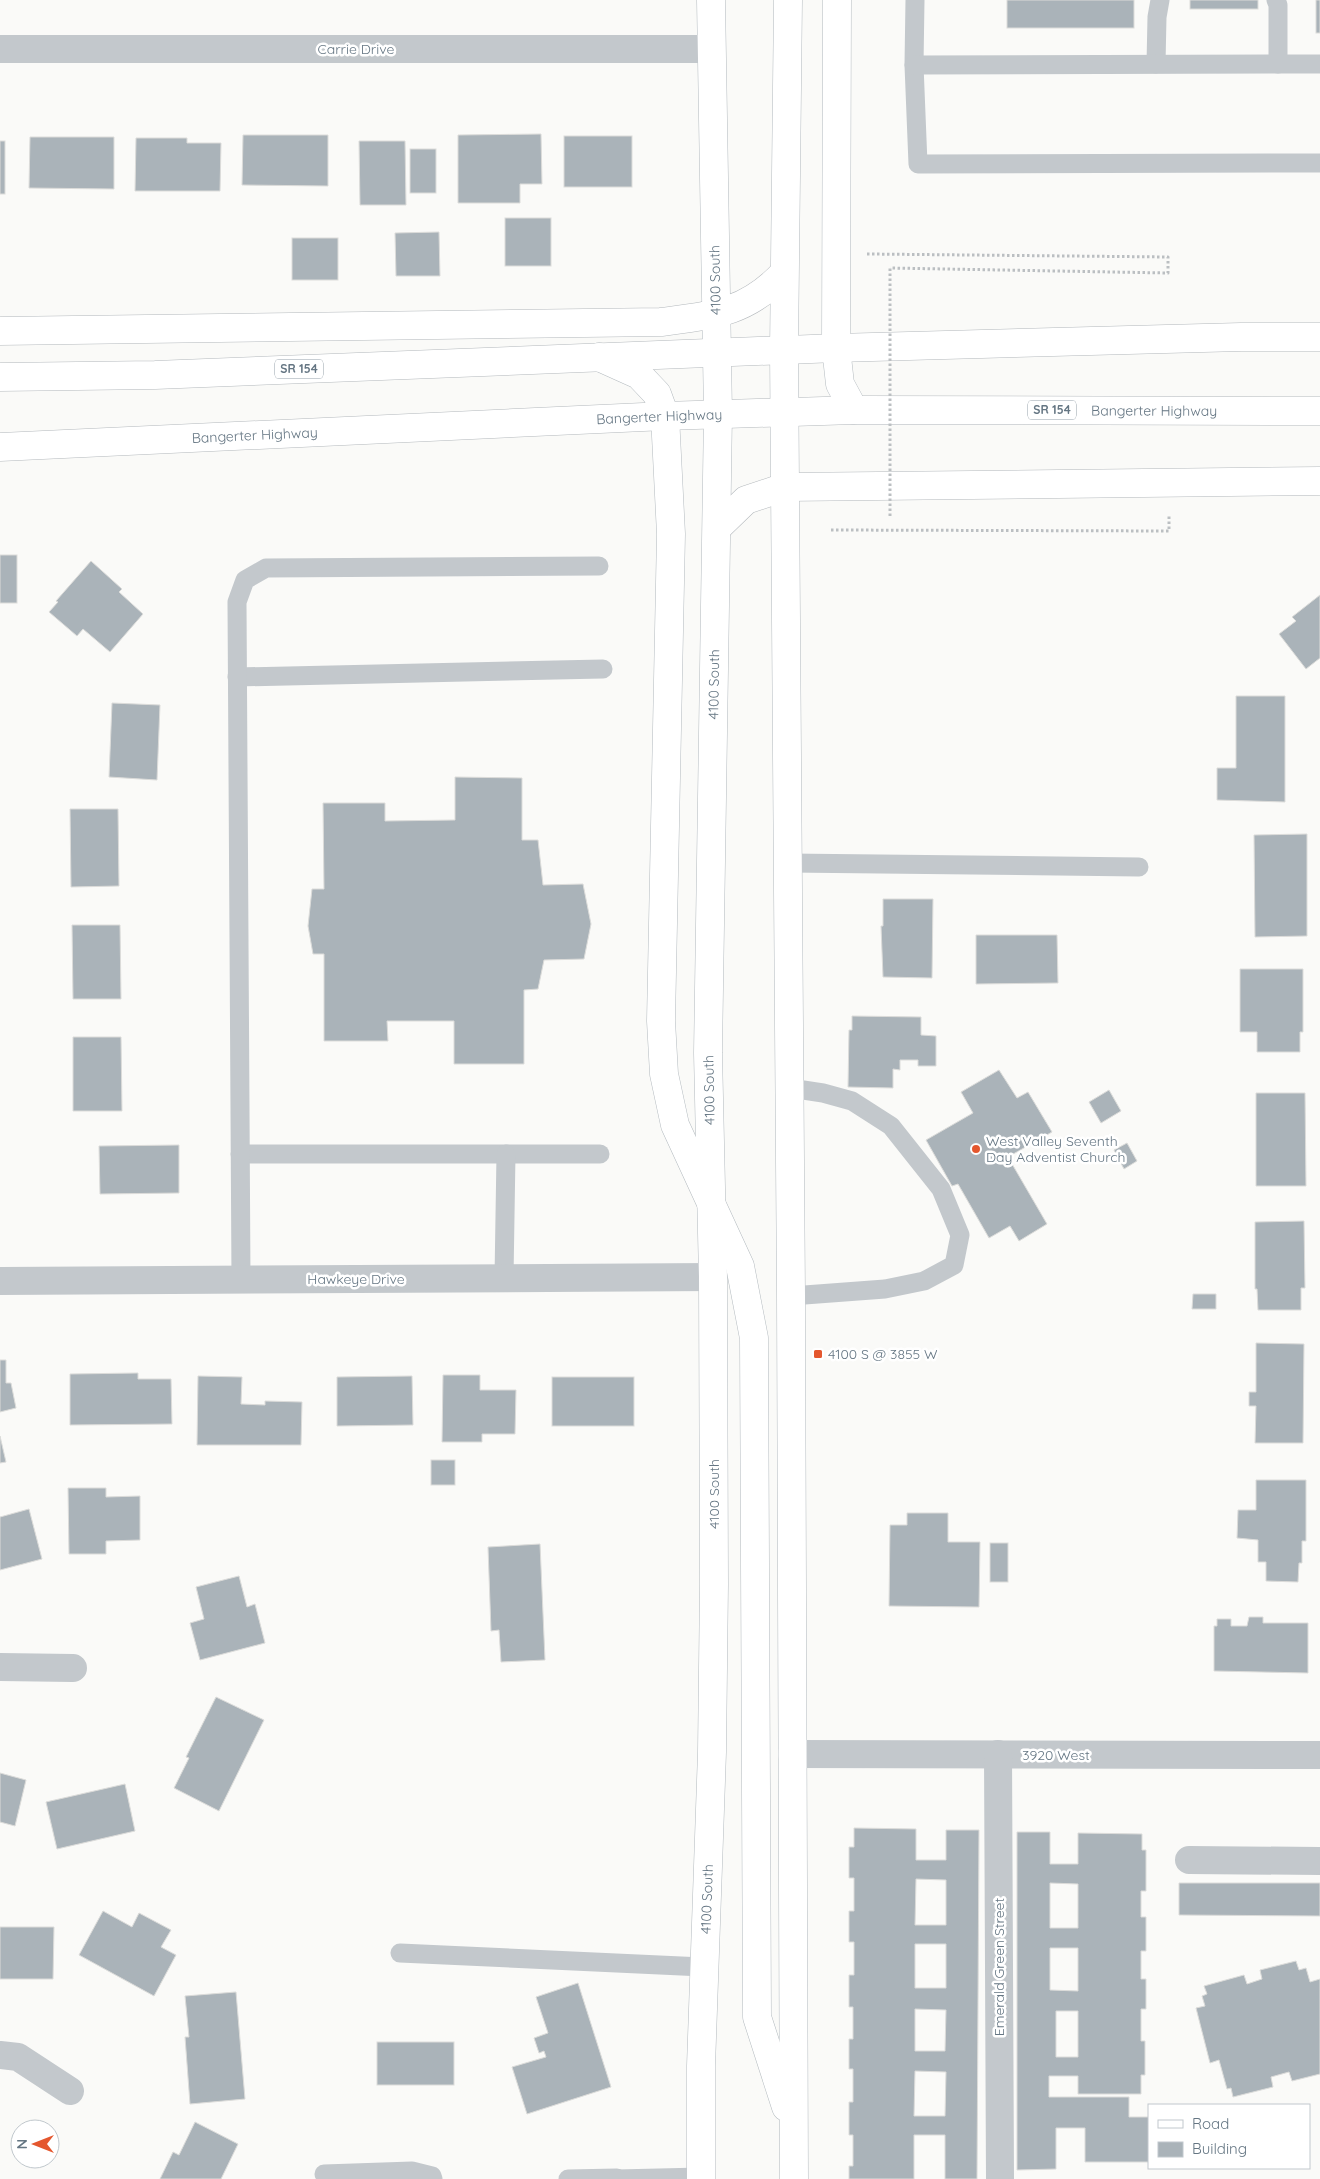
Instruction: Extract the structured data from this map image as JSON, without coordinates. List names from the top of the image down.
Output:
{
  "streets": {
    "main road": ["4100 South", "SR 154", "Bangerter Highway"],
    "street": [
      "Carrie Drive",
      "Hawkeye Drive",
      "3920 West",
      "Emerald Green Street"
    ]
  },
  "crossings": [
    ["Carrie Drive", "4100 South"],
    ["4100 South", "SR 154"],
    ["4100 South", "Bangerter Highway"],
    ["4100 South", "Hawkeye Drive"],
    ["3920 West", "Emerald Green Street"]
  ],
  "places": {
    "other": ["West Valley Seventh Day Adventist Church"],
    "transit": ["4100 S @ 3855 W"]
  },
  "legend": ["Road", "Building"],
  "north": "left"
}
